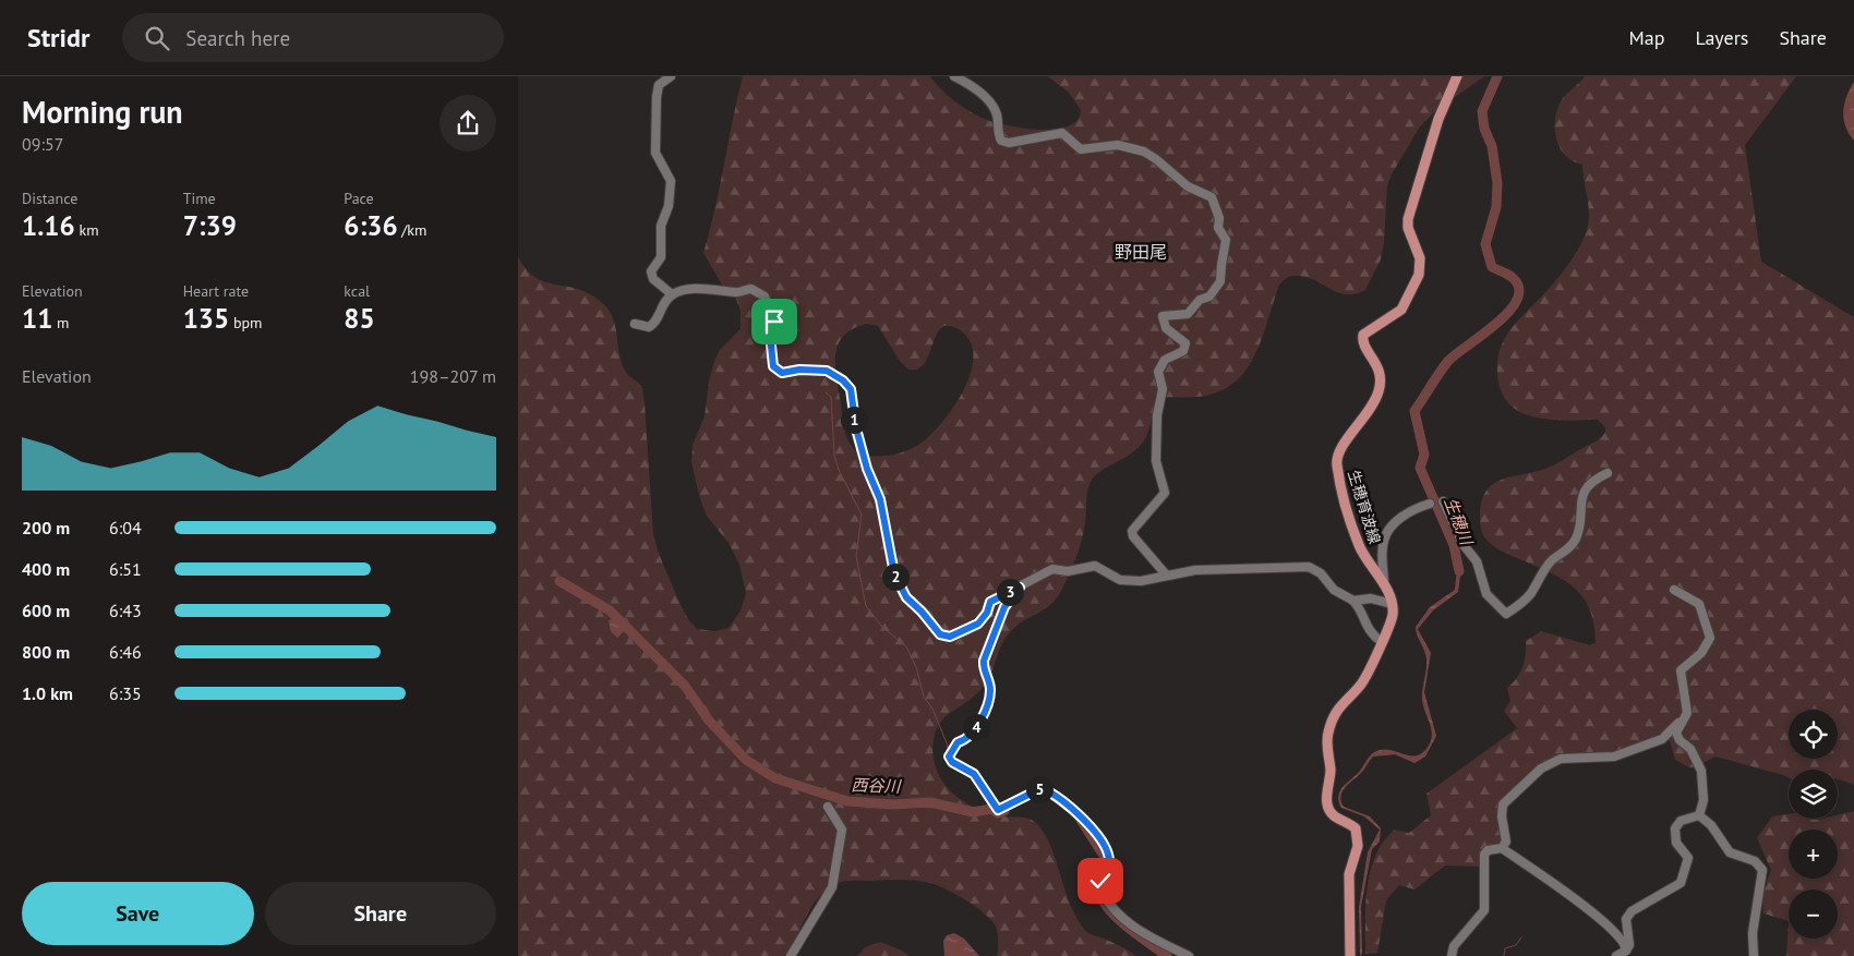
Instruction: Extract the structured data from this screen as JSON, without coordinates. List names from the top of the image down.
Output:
{
  "streets": {
    "main road": ["生穂育波線"]
  },
  "districts": ["野田尾"],
  "water": ["生穂川", "西谷川"],
  "page": {
    "header": "Stridr",
    "search": "Search here",
    "nav": ["Map", "Layers", "Share"],
    "heading": ["Morning run", "09:57"],
    "stats": [
      ["Distance", "1.16 km"],
      ["Time", "7:39"],
      ["Pace", "6:36 /km"],
      ["Elevation", "11 m"],
      ["Heart rate", "135 bpm"],
      ["kcal", "85"]
    ],
    "chart": ["Elevation", "198–207 m"],
    "pins": [
      "1",
      "2",
      "3",
      "4",
      "5"
    ],
    "list": [
      {
        "name": "200 m",
        "note": "6:04"
      },
      {
        "name": "400 m",
        "note": "6:51"
      },
      {
        "name": "600 m",
        "note": "6:43"
      },
      {
        "name": "800 m",
        "note": "6:46"
      },
      {
        "name": "1.0 km",
        "note": "6:35"
      }
    ],
    "map_buttons": ["+", "−"],
    "buttons": ["Save", "Share"]
  }
}
